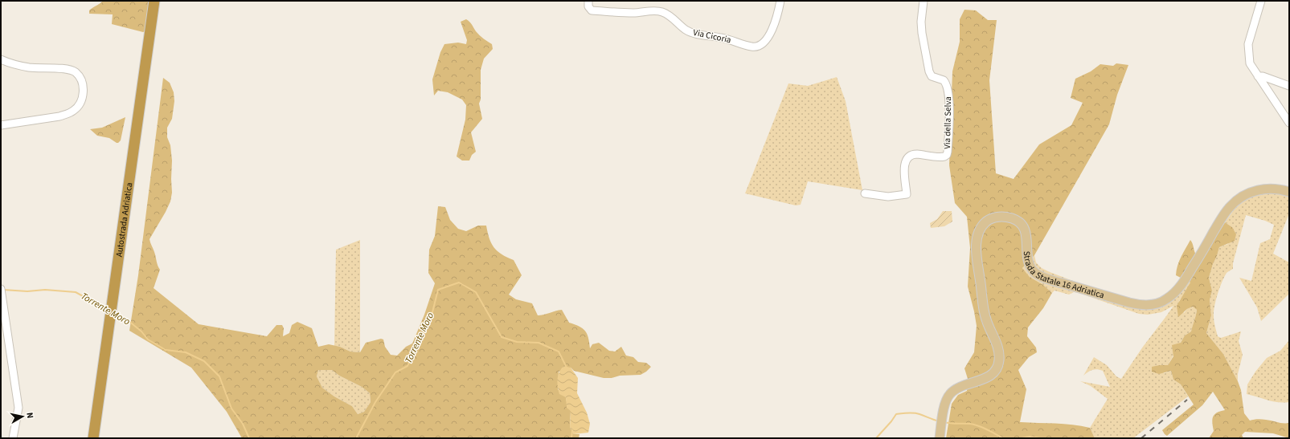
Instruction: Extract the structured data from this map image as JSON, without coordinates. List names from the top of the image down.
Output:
{
  "streets": {
    "highway": ["Autostrada Adriatica"],
    "main road": ["Strada Statale 16 Adriatica"],
    "street": ["Via Cicoria", "Via della Selva"]
  },
  "water": ["Torrente Moro"],
  "north": "right"
}
